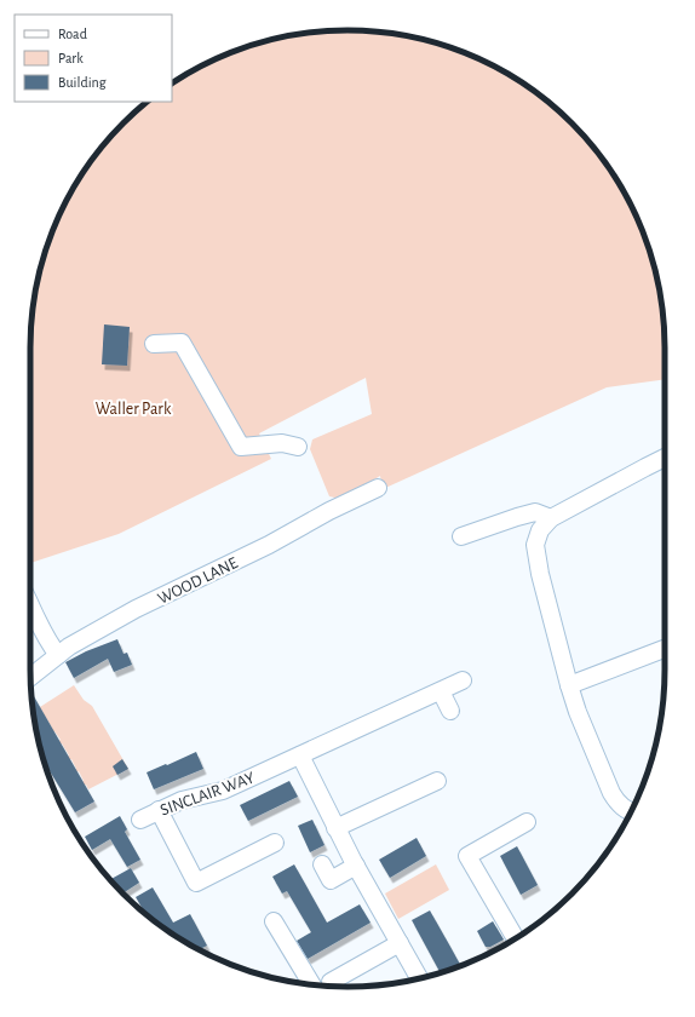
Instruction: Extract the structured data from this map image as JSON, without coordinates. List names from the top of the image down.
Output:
{
  "streets": {
    "street": ["WOOD LANE", "SINCLAIR WAY"]
  },
  "parks": ["Waller Park"],
  "legend": ["Road", "Park", "Building"]
}
